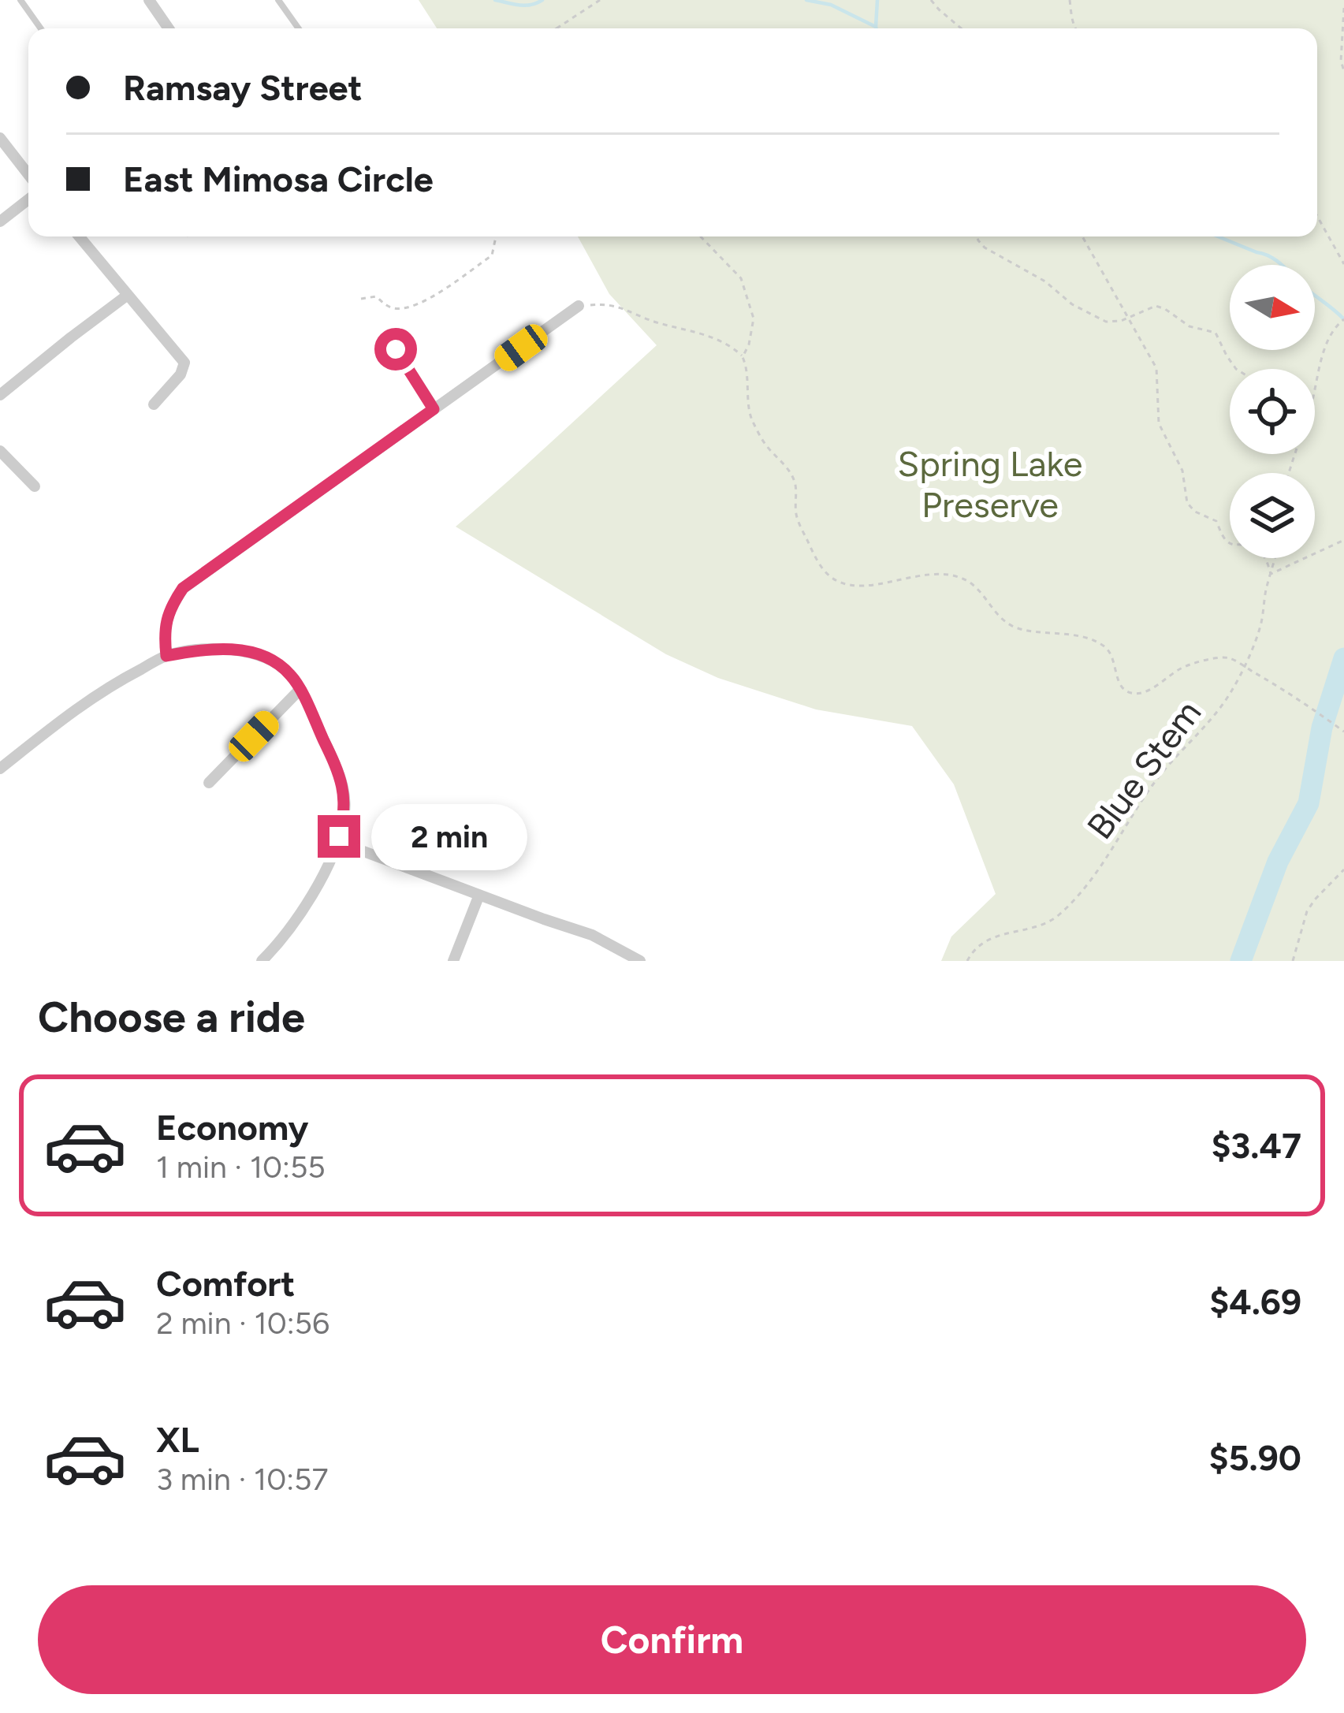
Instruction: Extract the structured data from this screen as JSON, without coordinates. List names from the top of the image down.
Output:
{
  "streets": {
    "path": ["Blue Stem"]
  },
  "parks": ["Spring Lake Preserve"],
  "north": "right",
  "page": {
    "banner": ["Ramsay Street", "East Mimosa Circle"],
    "bubble": "2 min",
    "heading": "Choose a ride",
    "list": [
      {
        "name": "Economy",
        "note": "1 min · 10:55",
        "value": "$3.47"
      },
      {
        "name": "Comfort",
        "note": "2 min · 10:56",
        "value": "$4.69"
      },
      {
        "name": "XL",
        "note": "3 min · 10:57",
        "value": "$5.90"
      }
    ],
    "buttons": "Confirm"
  }
}
